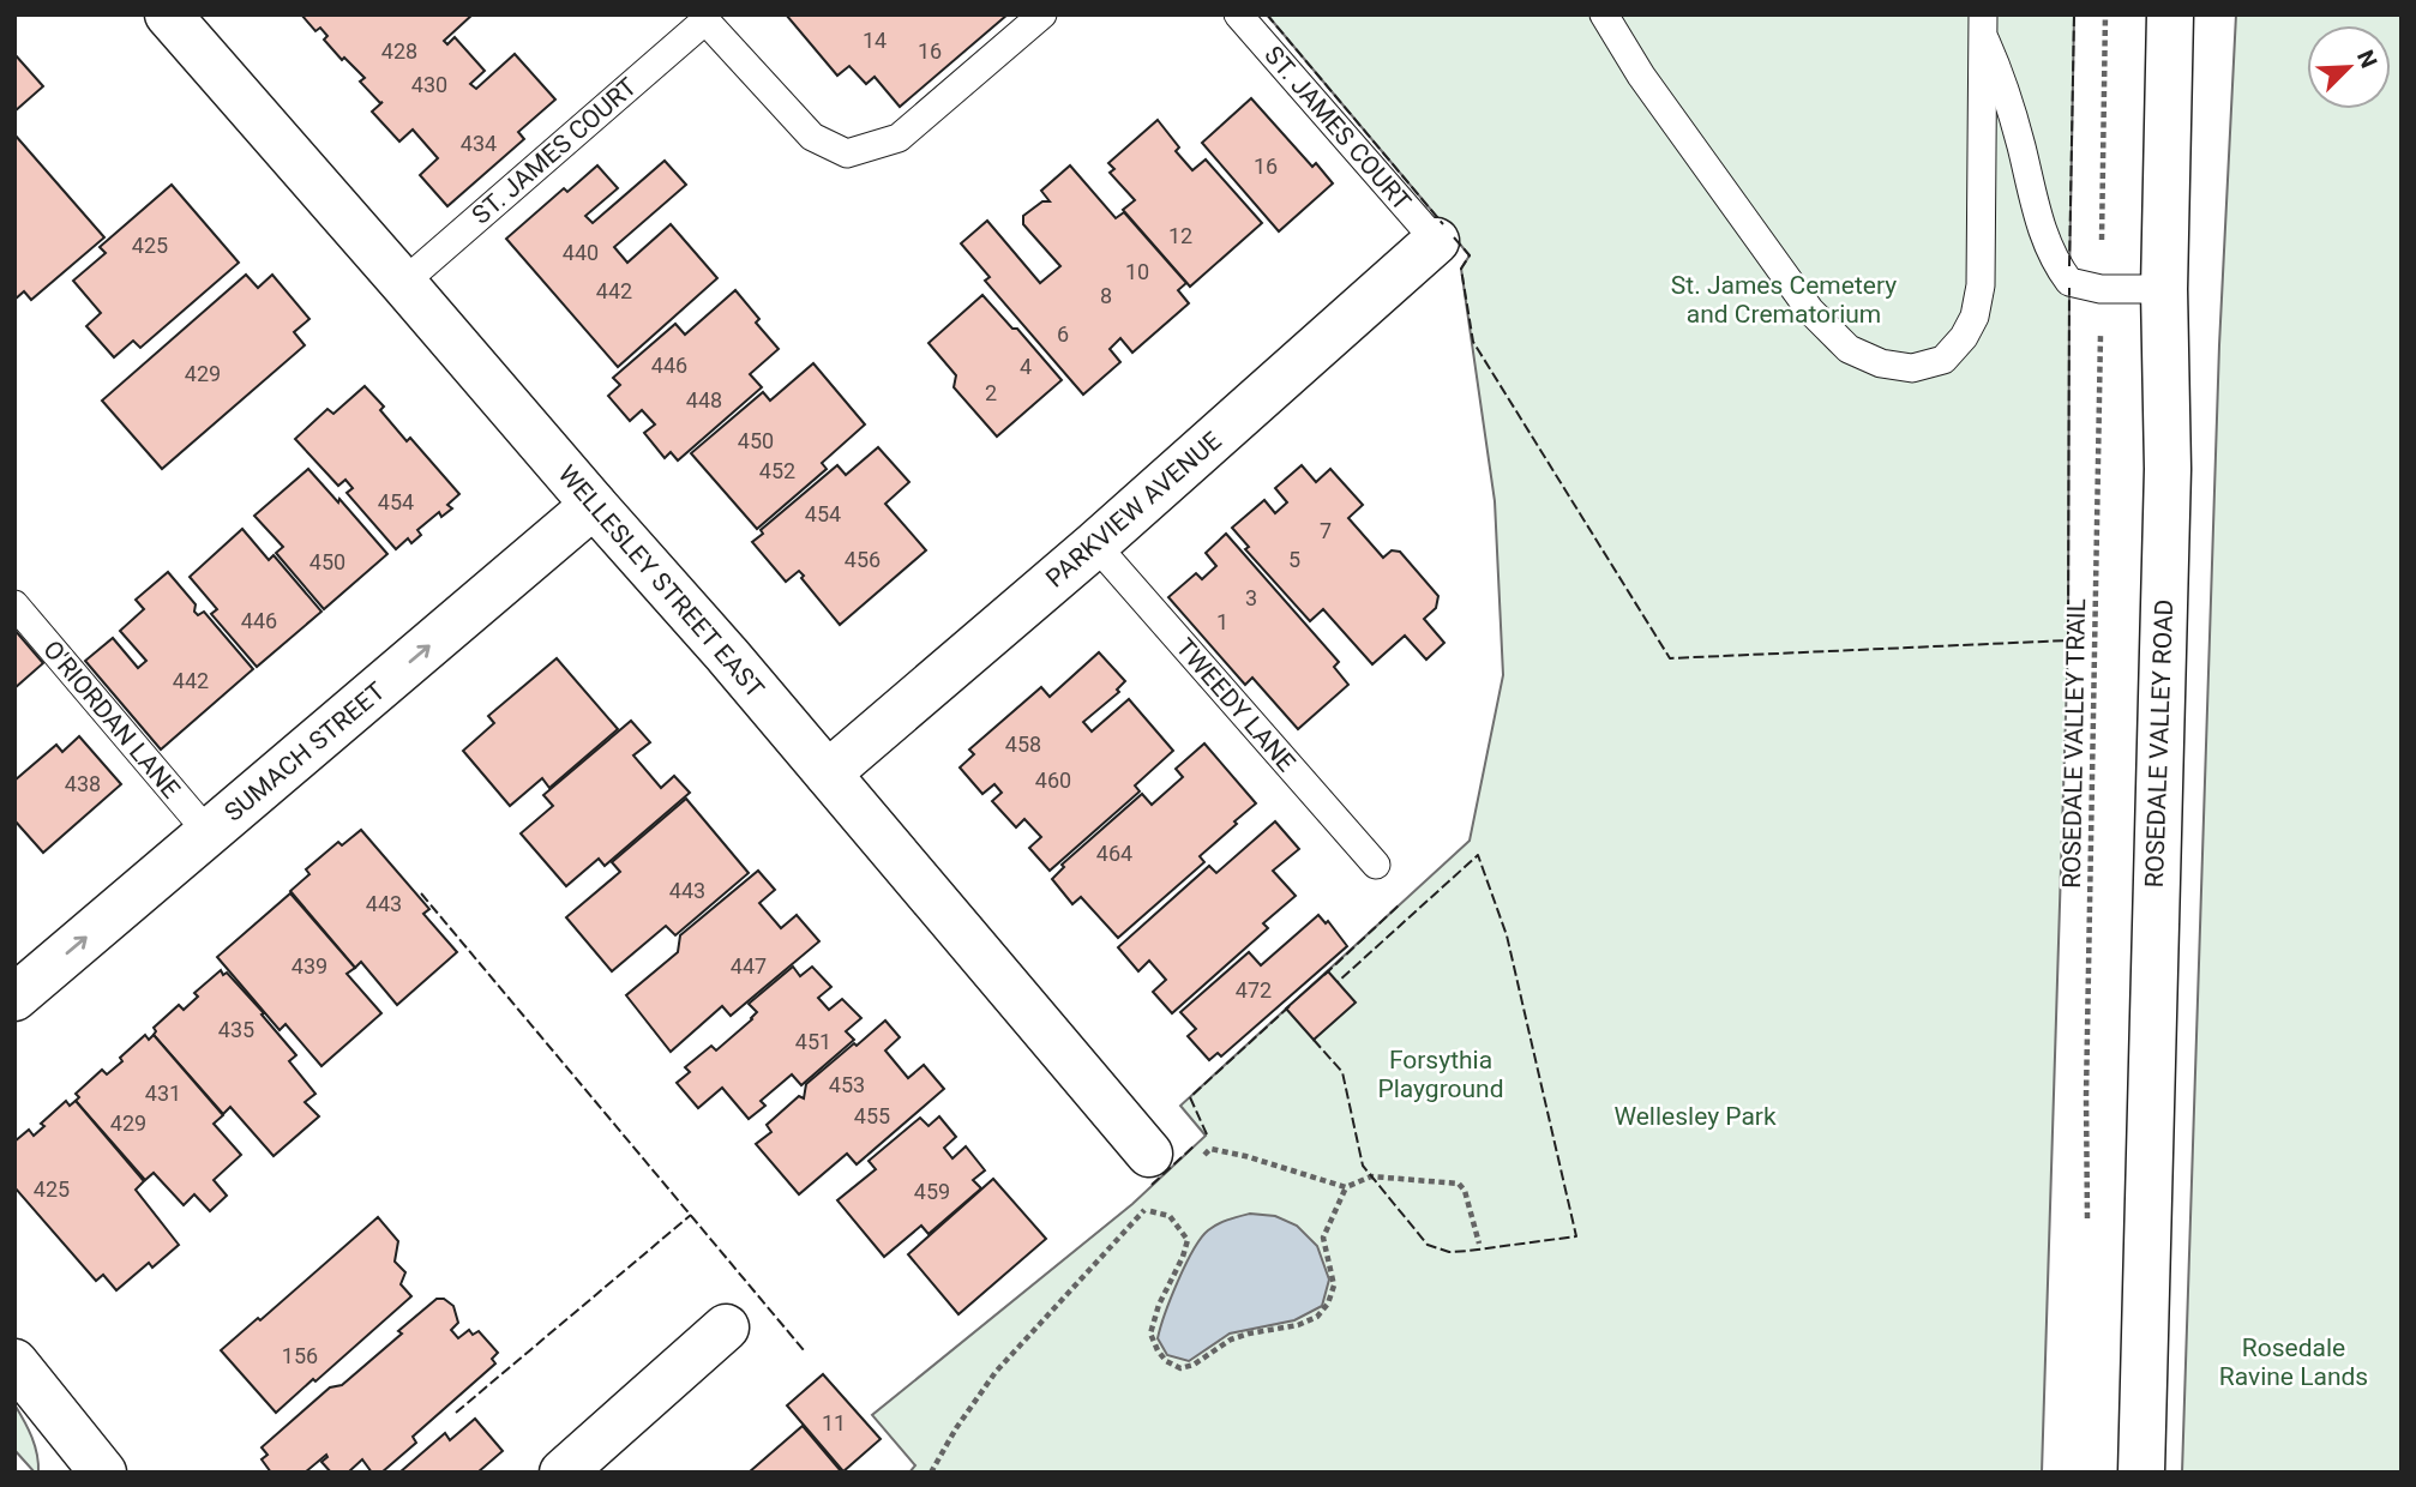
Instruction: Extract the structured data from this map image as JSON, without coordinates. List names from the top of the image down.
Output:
{
  "streets": {
    "street": [
      "PARKVIEW AVENUE",
      "WELLESLEY STREET EAST",
      "ROSEDALE VALLEY ROAD",
      "SUMACH STREET"
    ],
    "lane": ["ST. JAMES COURT", "TWEEDY LANE", "O'RIORDAN LANE"],
    "path": ["ROSEDALE VALLEY TRAIL"]
  },
  "crossings": [
    ["ST. JAMES COURT", "PARKVIEW AVENUE"],
    ["ST. JAMES COURT", "WELLESLEY STREET EAST"],
    ["PARKVIEW AVENUE", "WELLESLEY STREET EAST"],
    ["PARKVIEW AVENUE", "TWEEDY LANE"],
    ["WELLESLEY STREET EAST", "SUMACH STREET"],
    ["O'RIORDAN LANE", "SUMACH STREET"]
  ],
  "one_way": ["SUMACH STREET"],
  "parks": [
    "St. James Cemetery and Crematorium",
    "Forsythia Playground",
    "Wellesley Park",
    "Rosedale Ravine Lands"
  ],
  "house_numbers": [
    "14",
    "428",
    "16",
    "430",
    "434",
    "16",
    "12",
    "425",
    "440",
    "10",
    "442",
    "8",
    "6",
    "446",
    "4",
    "429",
    "2",
    "448",
    "450",
    "452",
    "454",
    "454",
    "7",
    "456",
    "5",
    "450",
    "3",
    "446",
    "1",
    "442",
    "458",
    "460",
    "438",
    "464",
    "443",
    "443",
    "439",
    "447",
    "472",
    "435",
    "451",
    "453",
    "431",
    "455",
    "429",
    "425",
    "459",
    "156",
    "11"
  ],
  "north": "top right"
}
